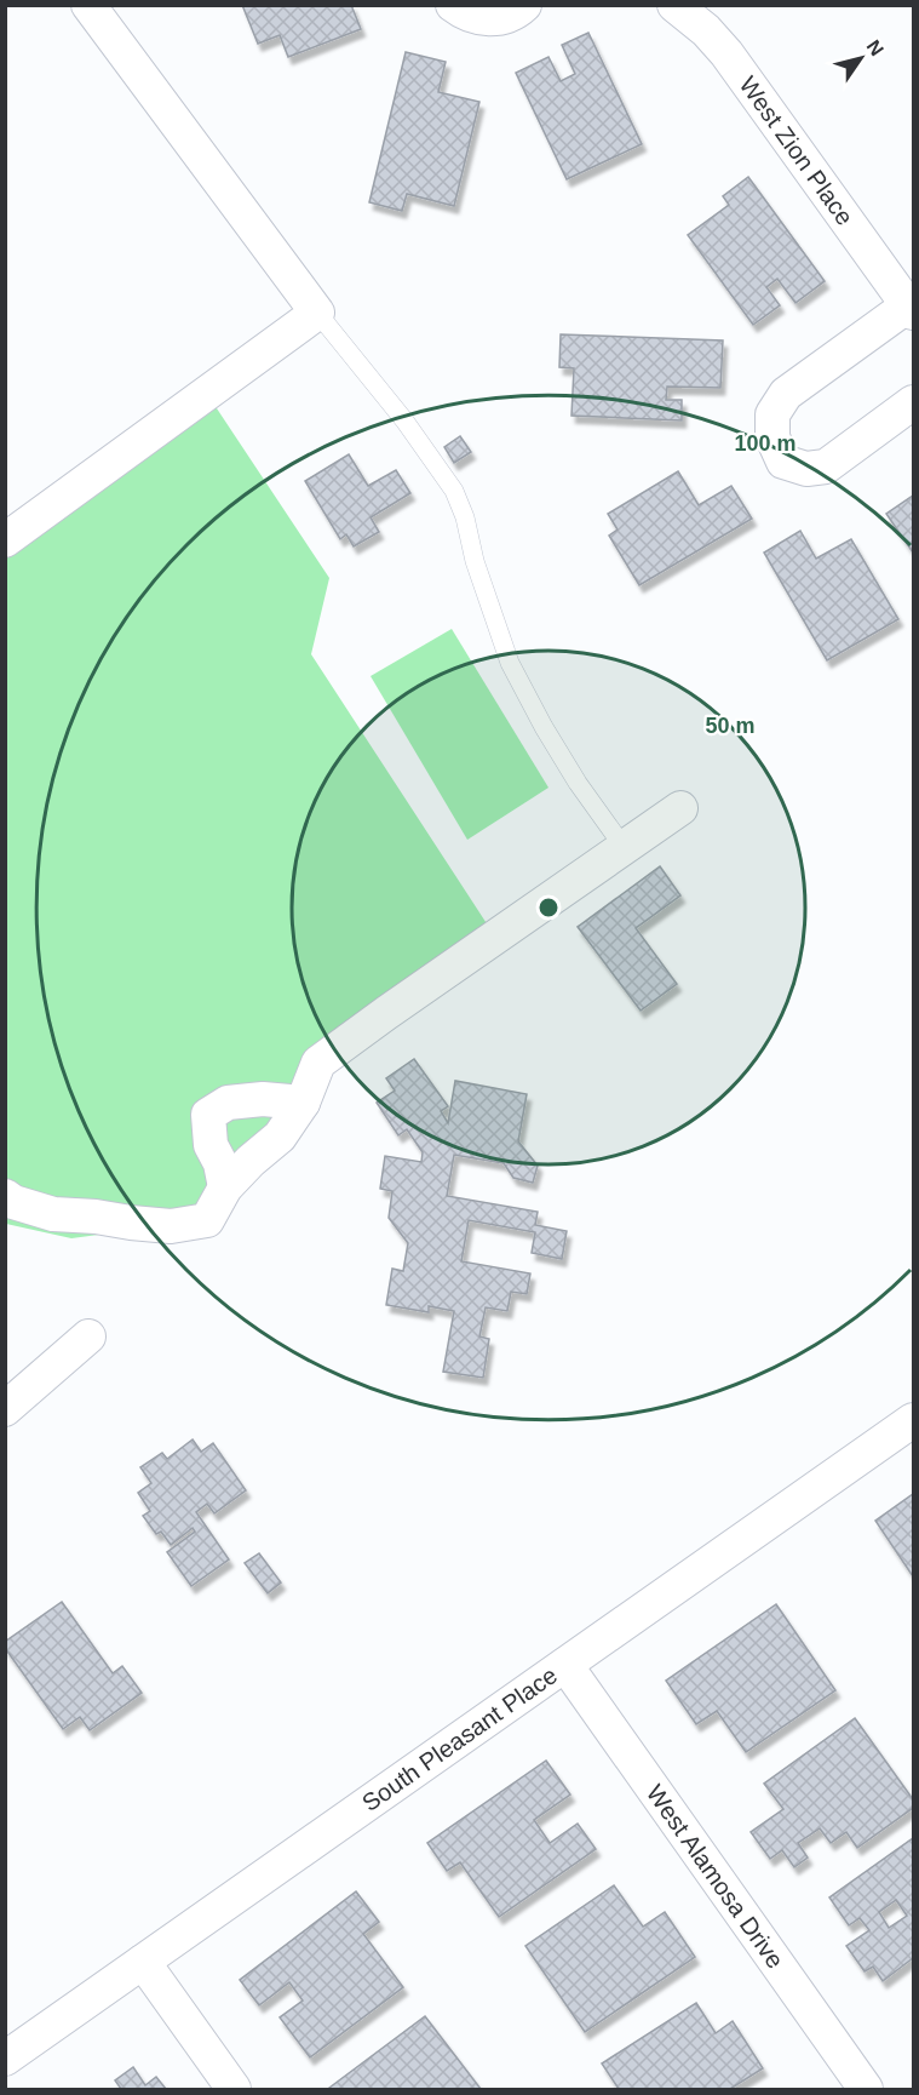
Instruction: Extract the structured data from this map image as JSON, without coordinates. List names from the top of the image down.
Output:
{
  "streets": {
    "street": ["West Zion Place", "South Pleasant Place", "West Alamosa Drive"]
  },
  "crossings": [
    ["South Pleasant Place", "West Alamosa Drive"]
  ],
  "north": "top right",
  "rings": ["100 m", "50 m"]
}
